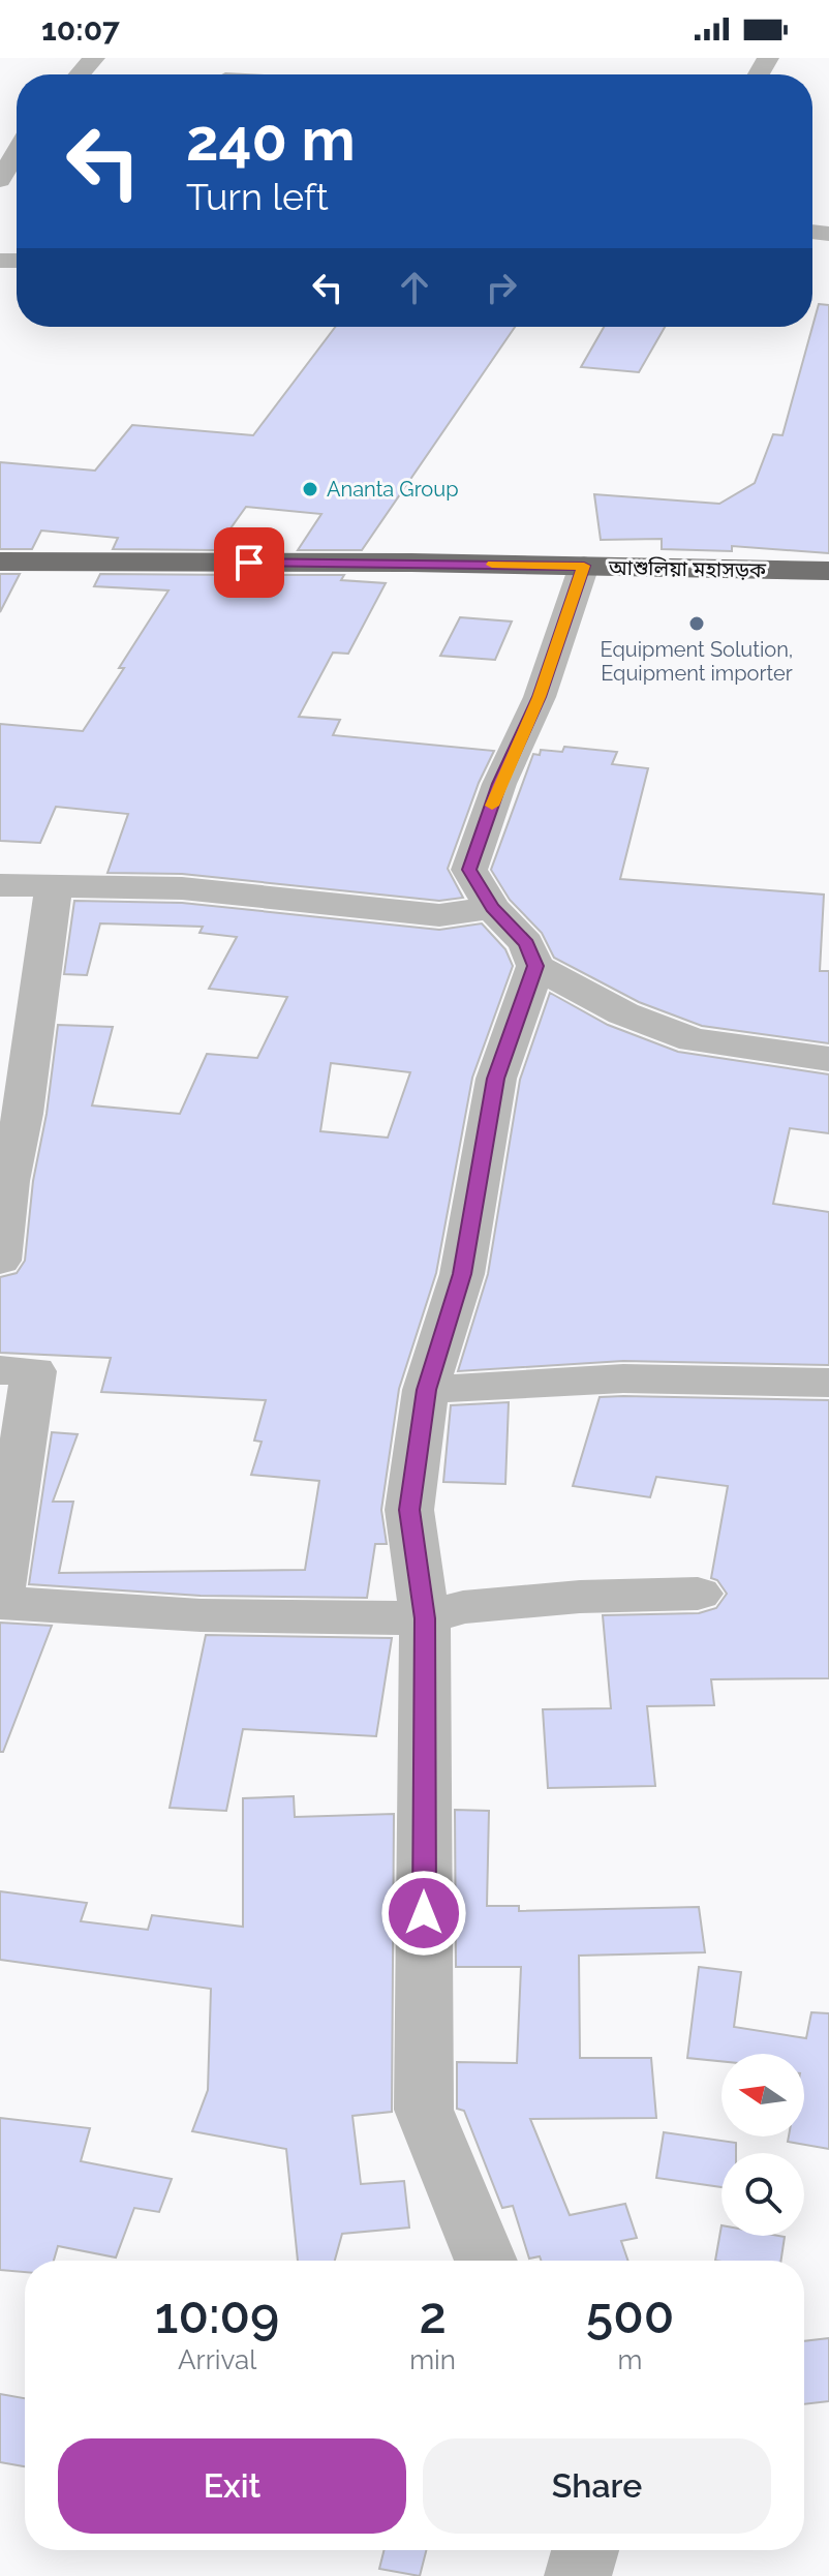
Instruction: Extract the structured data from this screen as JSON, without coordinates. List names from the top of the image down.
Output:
{
  "streets": {
    "highway": ["আশুলিয়া মহাসড়ক"]
  },
  "places": ["Ananta Group", "Equipment Solution, Equipment importer"],
  "north": "left",
  "page": {
    "status": "10:07",
    "turn": ["240 m", "Turn left"],
    "eta": [
      "10:09",
      "Arrival",
      "2",
      "min",
      "500",
      "m"
    ],
    "buttons": ["Exit", "Share"]
  }
}
